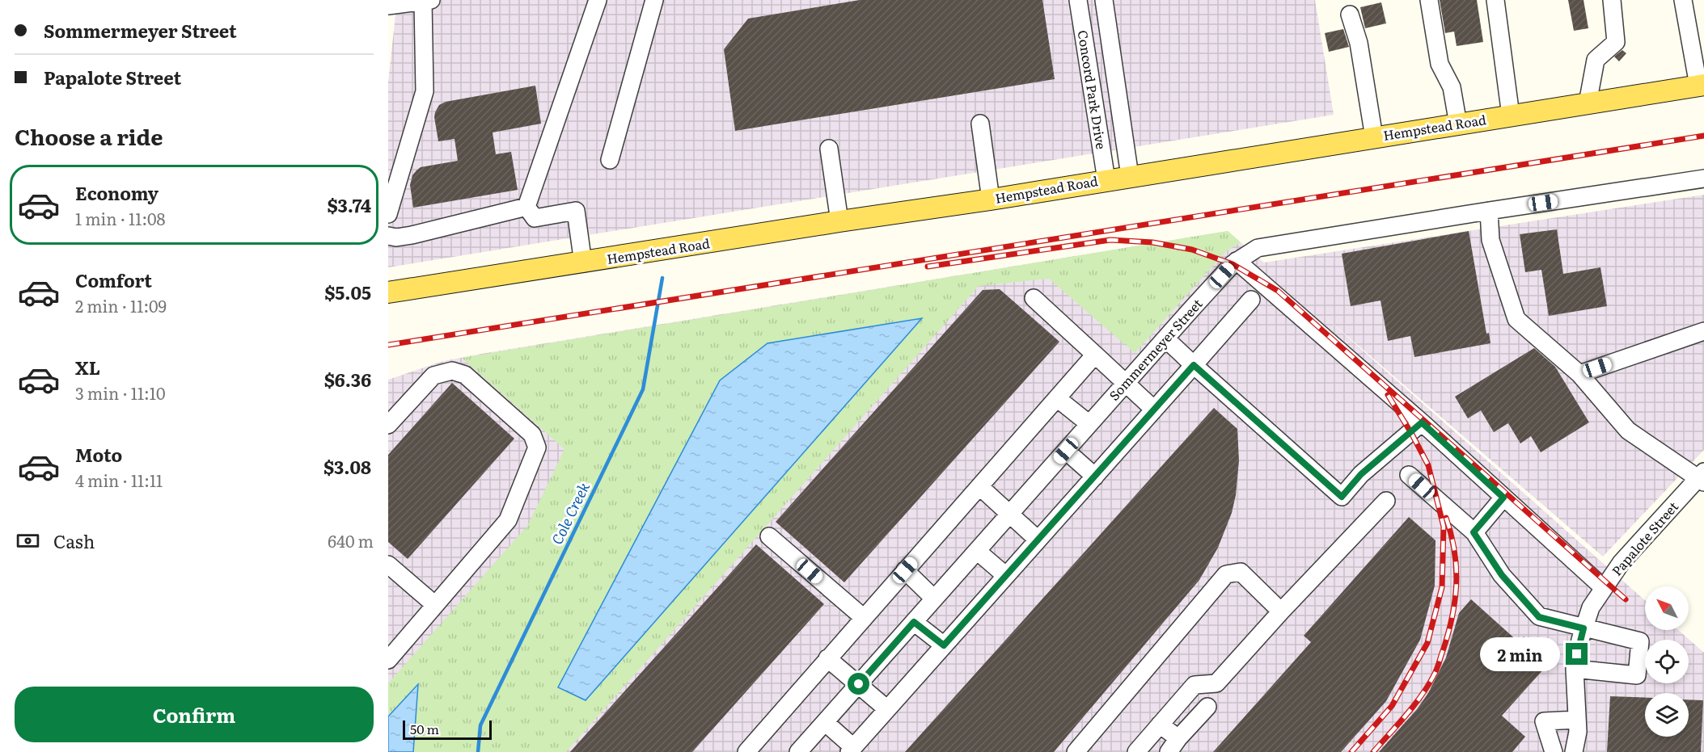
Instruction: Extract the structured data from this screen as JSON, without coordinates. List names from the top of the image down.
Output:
{
  "streets": {
    "main road": ["Hempstead Road"],
    "street": ["Concord Park Drive", "Sommermeyer Street", "Papalote Street"]
  },
  "crossings": [
    ["Concord Park Drive", "Hempstead Road"]
  ],
  "water": ["Cole Creek"],
  "scale_bar": "50 m",
  "north": "top left",
  "page": {
    "banner": ["Sommermeyer Street", "Papalote Street"],
    "heading": "Choose a ride",
    "list": [
      {
        "name": "Economy",
        "note": "1 min · 11:08",
        "value": "$3.74"
      },
      {
        "name": "Comfort",
        "note": "2 min · 11:09",
        "value": "$5.05"
      },
      {
        "name": "XL",
        "note": "3 min · 11:10",
        "value": "$6.36"
      },
      {
        "name": "Moto",
        "note": "4 min · 11:11",
        "value": "$3.08"
      }
    ],
    "pay": ["Cash", "640 m"],
    "bubble": "2 min",
    "buttons": "Confirm",
    "scale": "50 m"
  }
}
